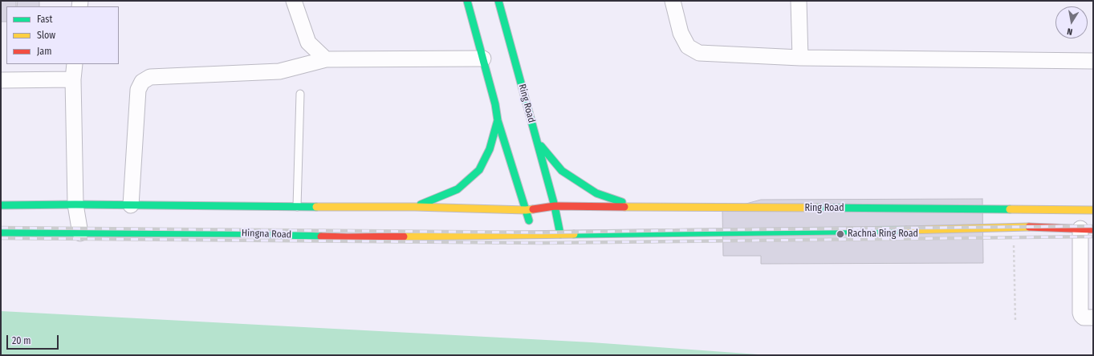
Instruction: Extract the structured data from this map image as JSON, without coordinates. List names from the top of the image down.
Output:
{
  "streets": {
    "main road": ["Ring Road", "Hingna Road"]
  },
  "crossings": [
    ["Ring Road", "Hingna Road"]
  ],
  "places": ["Rachna Ring Road"],
  "legend": ["Fast", "Slow", "Jam"],
  "scale_bar": "20 m",
  "north": "bottom"
}
